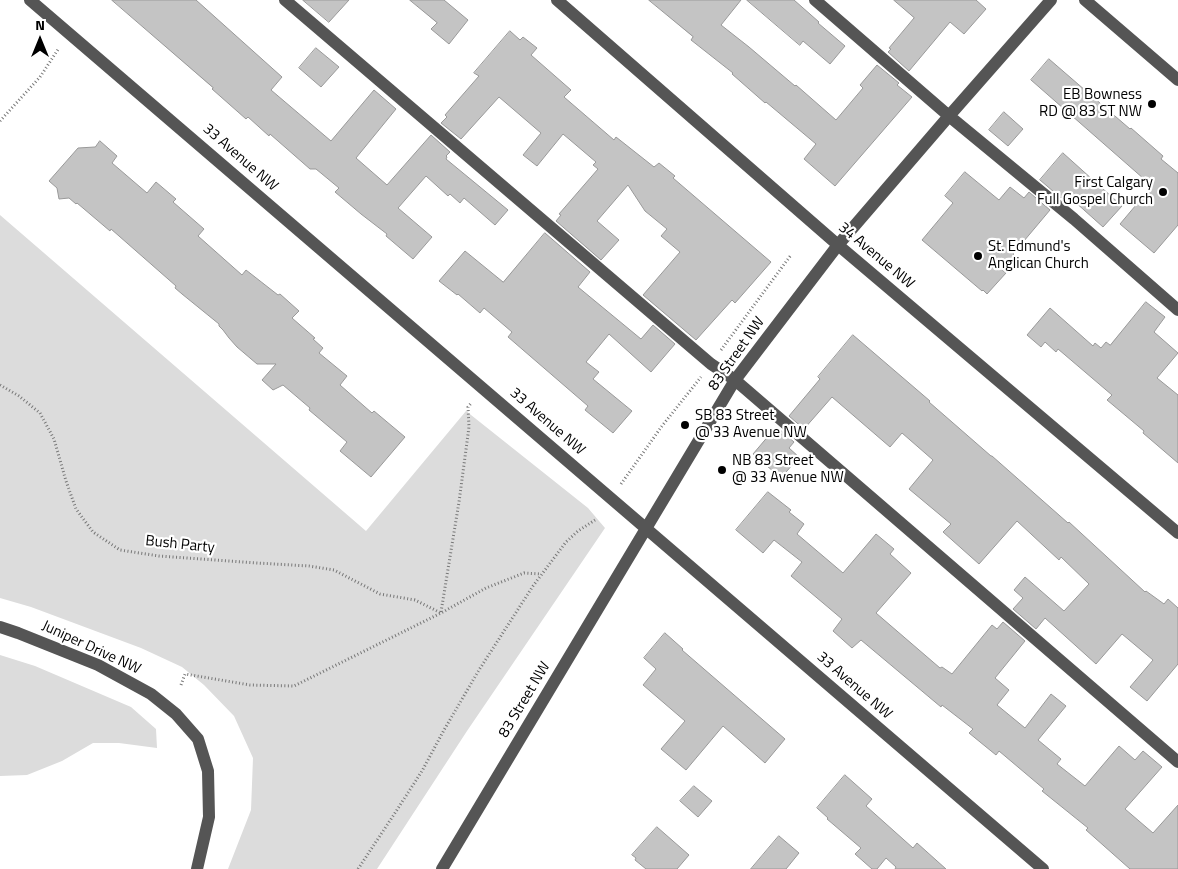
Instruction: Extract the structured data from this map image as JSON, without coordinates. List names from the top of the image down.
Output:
{
  "streets": {
    "street": [
      "33 Avenue NW",
      "34 Avenue NW",
      "83 Street NW",
      "Juniper Drive NW"
    ],
    "path": ["Bush Party"]
  },
  "crossings": [
    ["33 Avenue NW", "83 Street NW"],
    ["34 Avenue NW", "83 Street NW"]
  ],
  "places": [
    "EB Bowness RD @ 83 ST NW",
    "First Calgary Full Gospel Church",
    "St. Edmund's Anglican Church",
    "SB 83 Street @ 33 Avenue NW",
    "NB 83 Street @ 33 Avenue NW"
  ],
  "north": "top"
}
